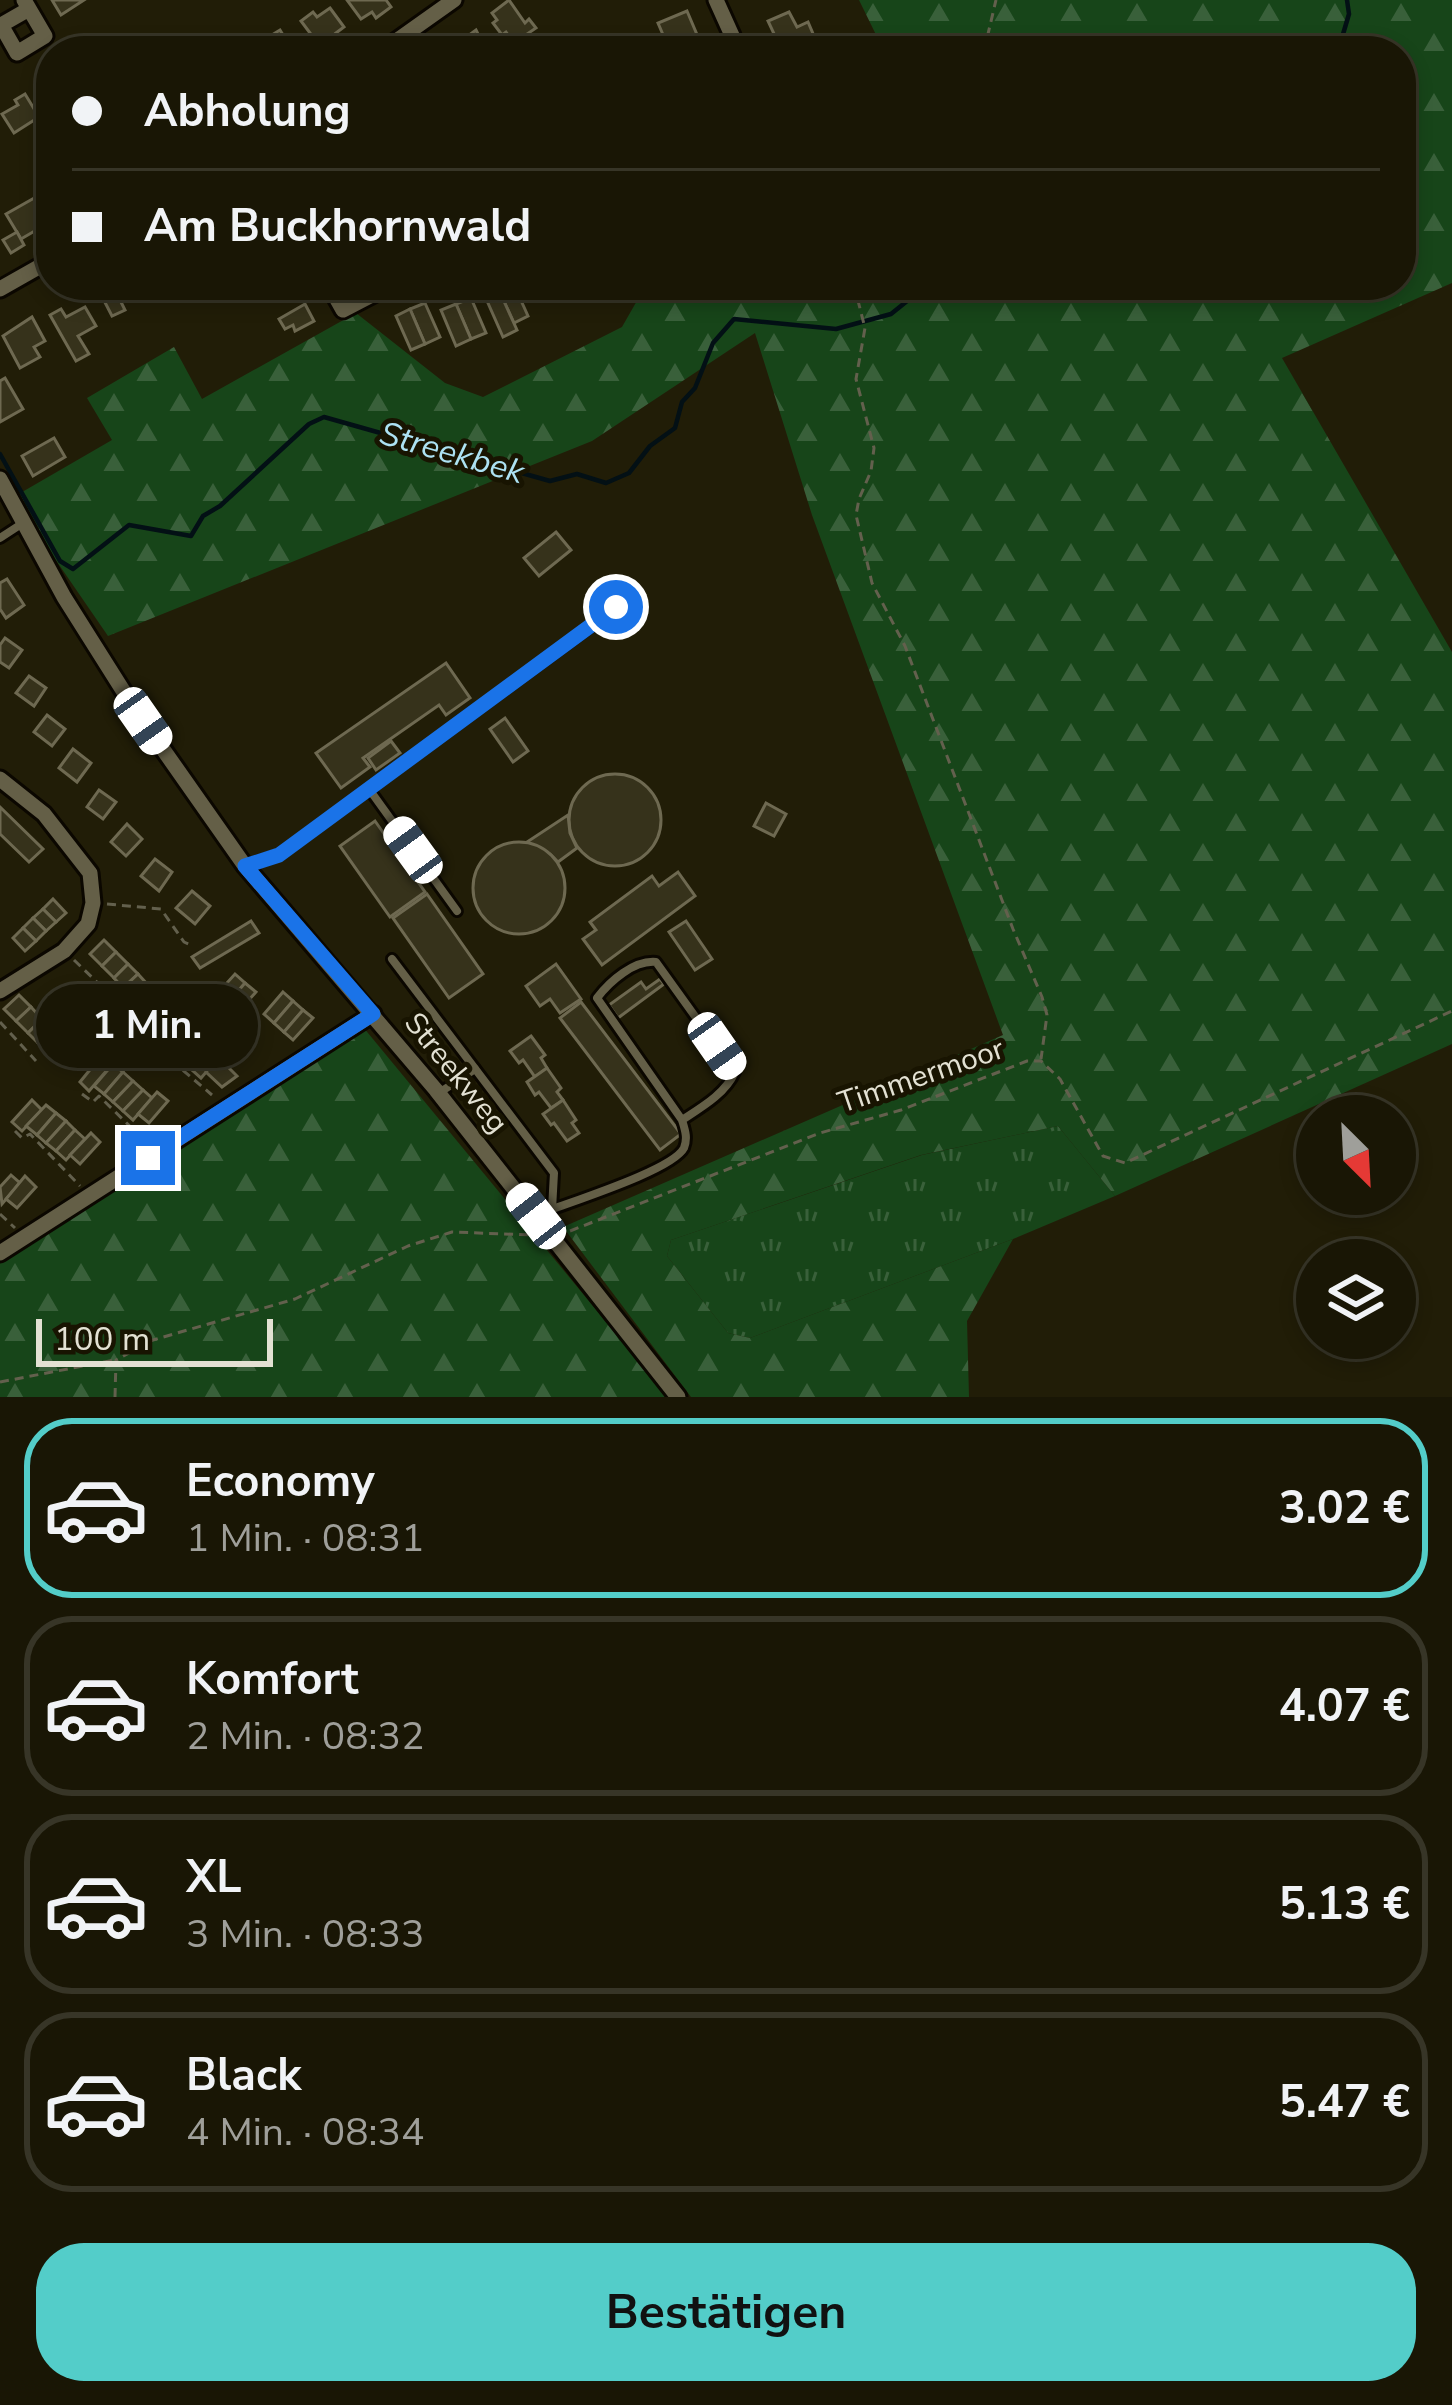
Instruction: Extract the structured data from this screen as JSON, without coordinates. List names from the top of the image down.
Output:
{
  "streets": {
    "street": ["Streekweg"],
    "path": ["Timmermoor"]
  },
  "crossings": [
    ["Streekweg", "Timmermoor"]
  ],
  "water": ["Streekbek"],
  "scale_bar": "100 m",
  "north": "bottom right",
  "page": {
    "banner": ["Abholung", "Am Buckhornwald"],
    "bubble": "1 Min.",
    "scale": "100 m",
    "list": [
      {
        "name": "Economy",
        "note": "1 Min. · 08:31",
        "value": "3.02 €"
      },
      {
        "name": "Komfort",
        "note": "2 Min. · 08:32",
        "value": "4.07 €"
      },
      {
        "name": "XL",
        "note": "3 Min. · 08:33",
        "value": "5.13 €"
      },
      {
        "name": "Black",
        "note": "4 Min. · 08:34",
        "value": "5.47 €"
      }
    ],
    "buttons": "Bestätigen"
  }
}
